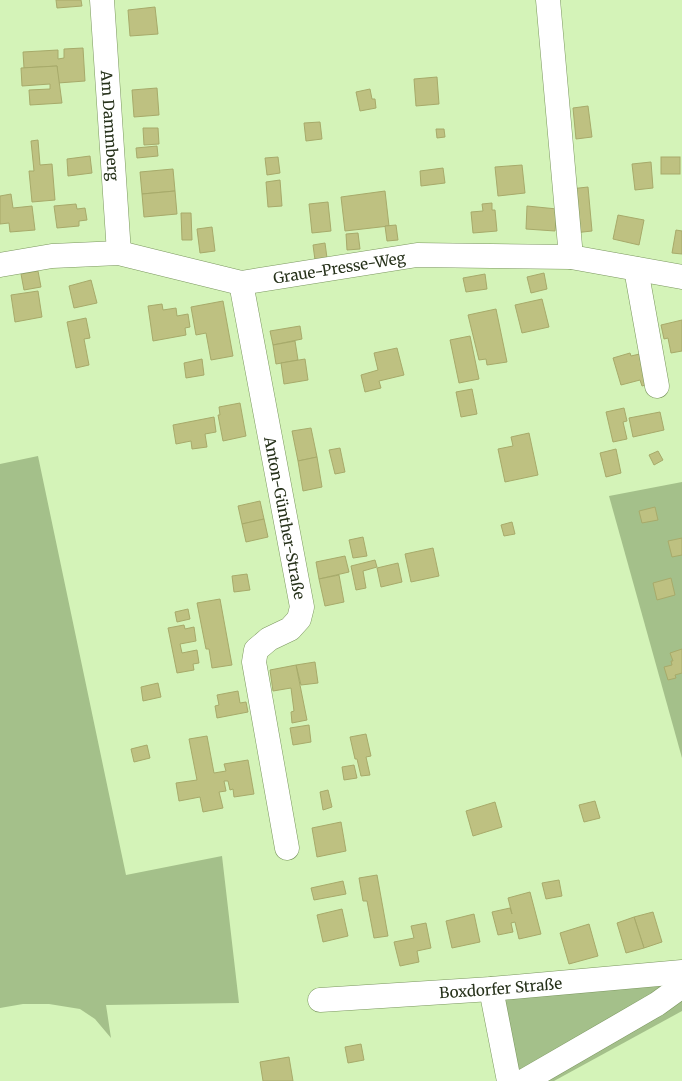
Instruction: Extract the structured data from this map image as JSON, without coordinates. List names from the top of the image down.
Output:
{
  "streets": {
    "street": [
      "Am Dammberg",
      "Graue-Presse-Weg",
      "Anton-Günther-Straße",
      "Boxdorfer Straße"
    ]
  },
  "crossings": [
    ["Am Dammberg", "Graue-Presse-Weg"],
    ["Graue-Presse-Weg", "Anton-Günther-Straße"]
  ]
}
